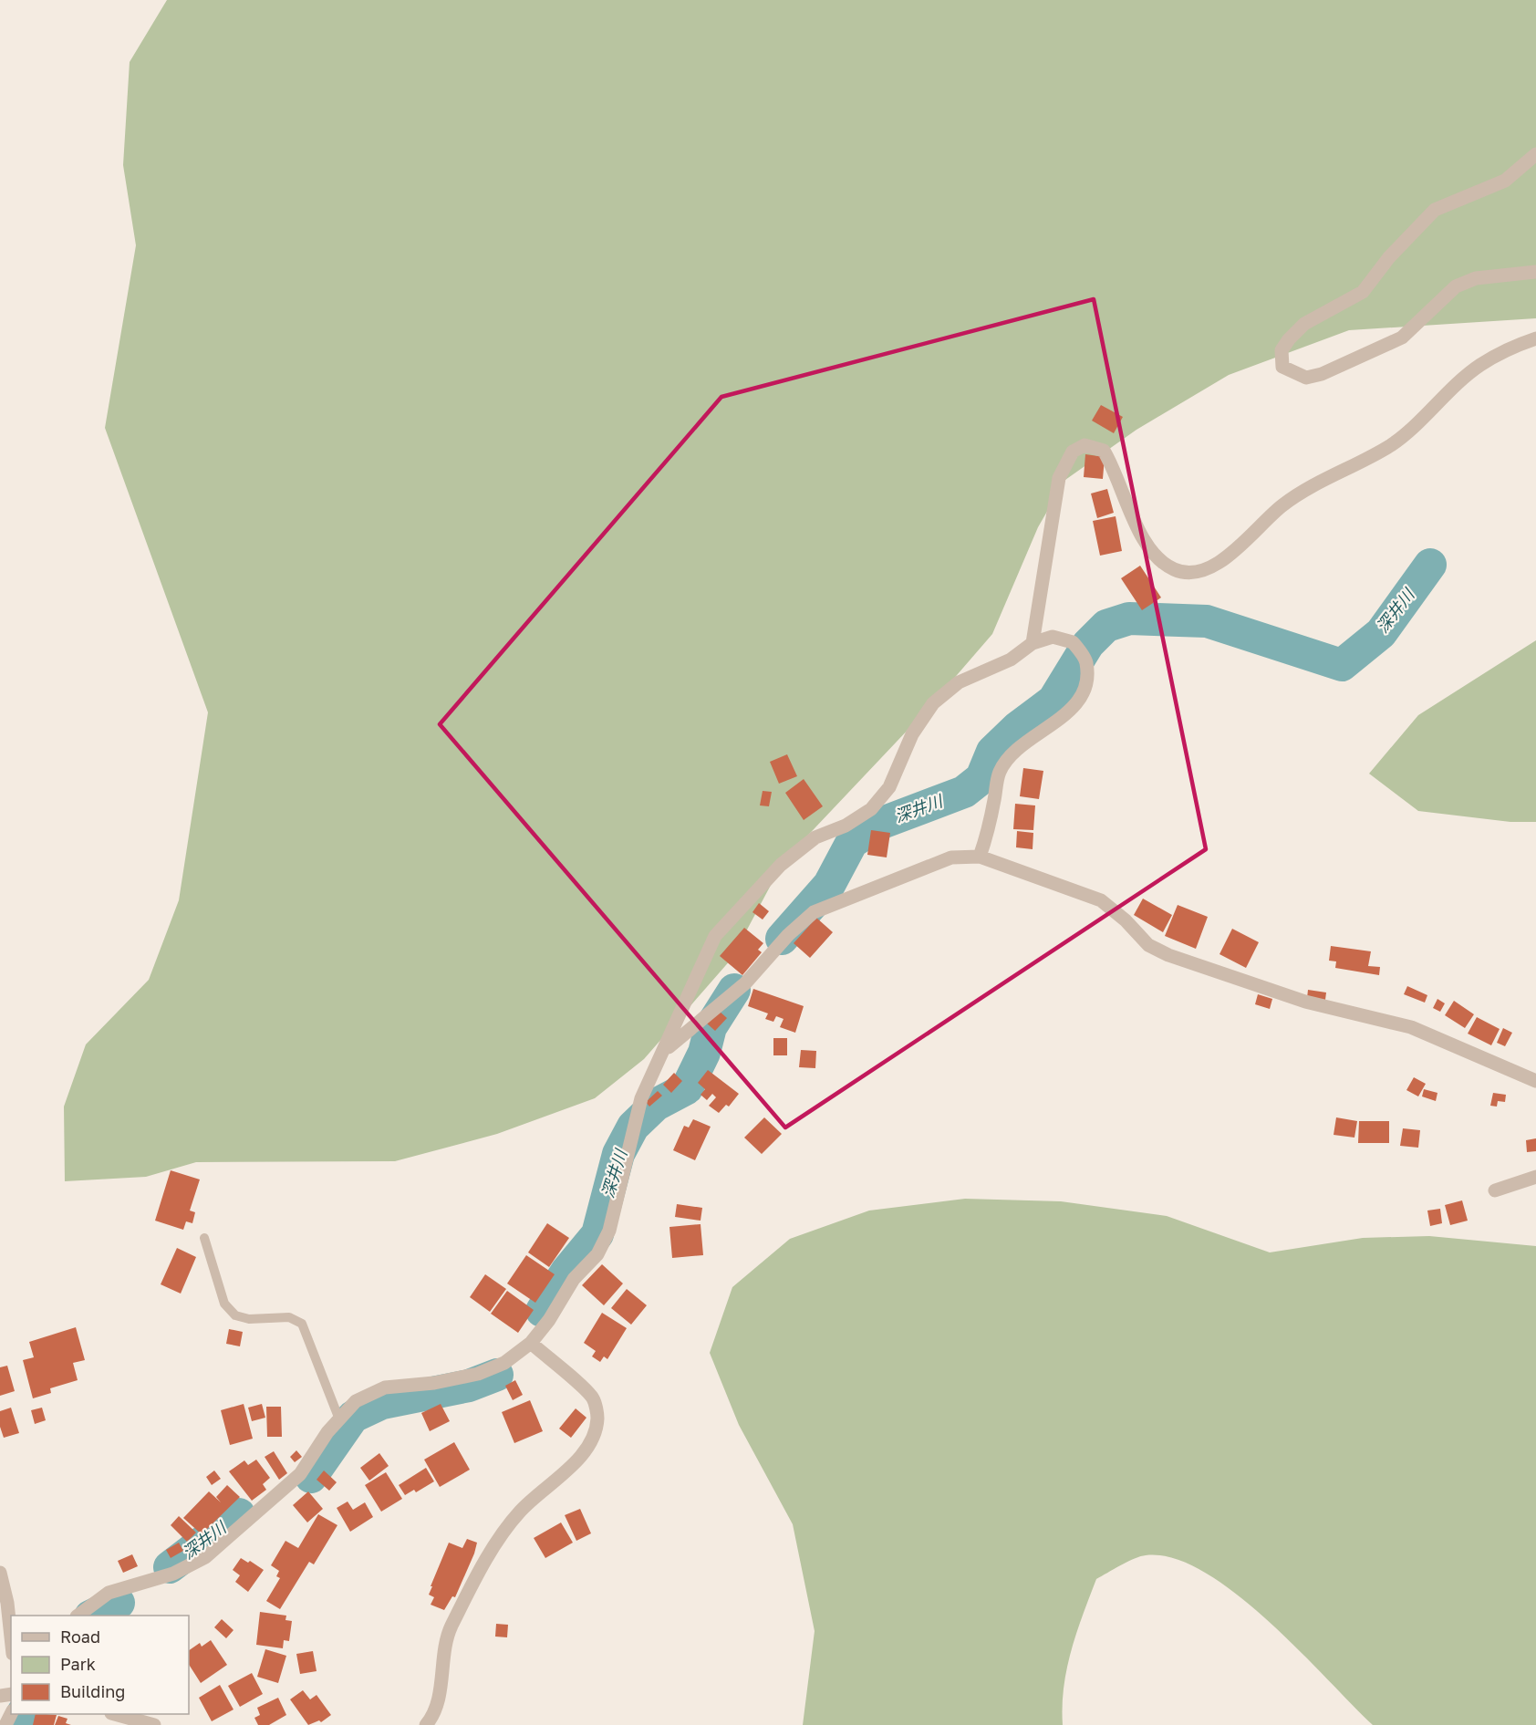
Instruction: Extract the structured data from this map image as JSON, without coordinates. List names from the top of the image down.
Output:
{
  "water": ["深井川"],
  "legend": ["Road", "Park", "Building"]
}
